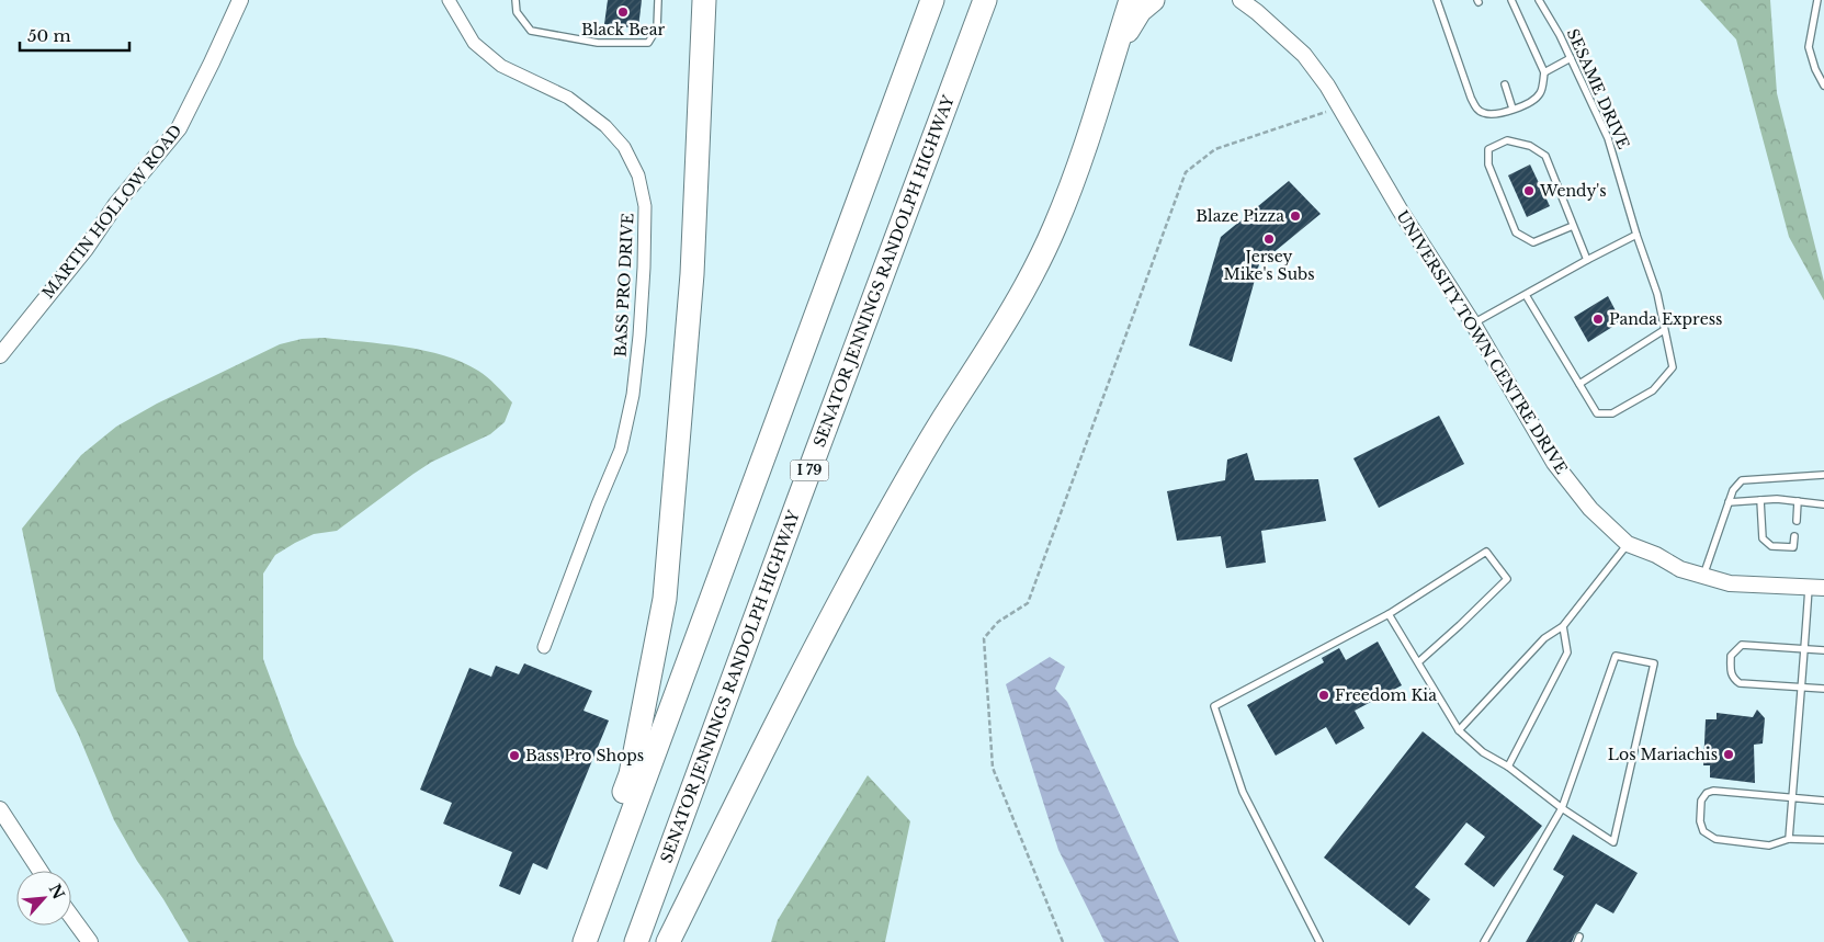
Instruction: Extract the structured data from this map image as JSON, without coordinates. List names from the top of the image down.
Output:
{
  "streets": {
    "highway": ["SENATOR JENNINGS RANDOLPH HIGHWAY", "I 79"],
    "street": ["MARTIN HOLLOW ROAD", "BASS PRO DRIVE", "UNIVERSITY TOWN CENTRE DRIVE"],
    "lane": ["SESAME DRIVE"]
  },
  "places": [
    "Black Bear",
    "Wendy's",
    "Blaze Pizza",
    "Jersey Mike's Subs",
    "Panda Express",
    "Freedom Kia",
    "Los Mariachis",
    "Bass Pro Shops"
  ],
  "scale_bar": "50 m",
  "north": "top right"
}
